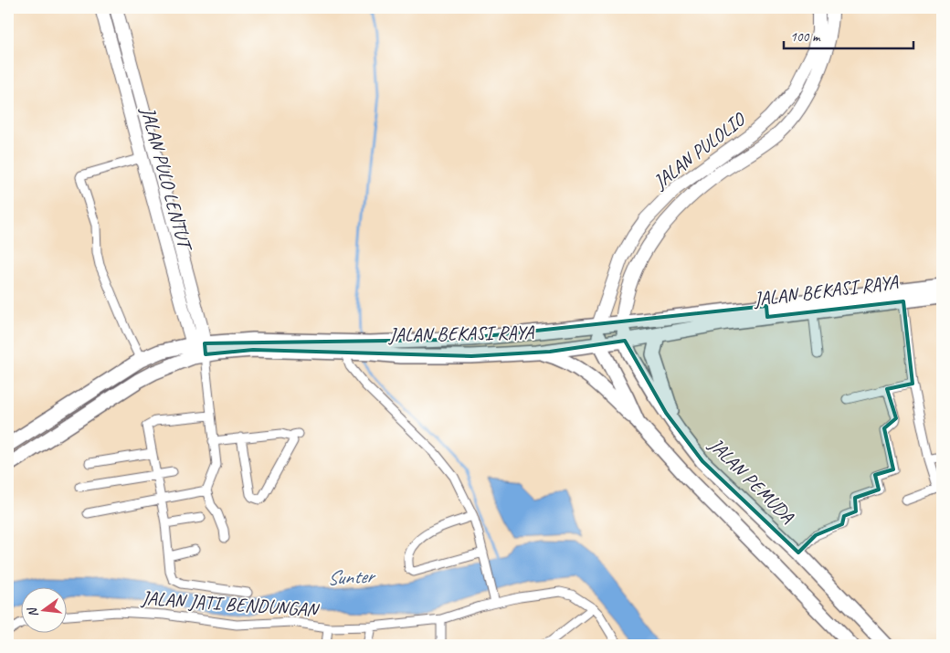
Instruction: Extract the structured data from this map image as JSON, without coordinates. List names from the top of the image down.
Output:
{
  "streets": {
    "main road": ["JALAN BEKASI RAYA", "JALAN PEMUDA"],
    "street": ["JALAN PULOLIO", "JALAN PULO LENTUT", "JALAN JATI BENDUNGAN"]
  },
  "crossings": [
    ["JALAN PULOLIO", "JALAN BEKASI RAYA"],
    ["JALAN PULOLIO", "JALAN PEMUDA"],
    ["JALAN PULO LENTUT", "JALAN BEKASI RAYA"],
    ["JALAN BEKASI RAYA", "JALAN PEMUDA"]
  ],
  "water": ["Sunter"],
  "scale_bar": "100 m",
  "north": "left"
}
